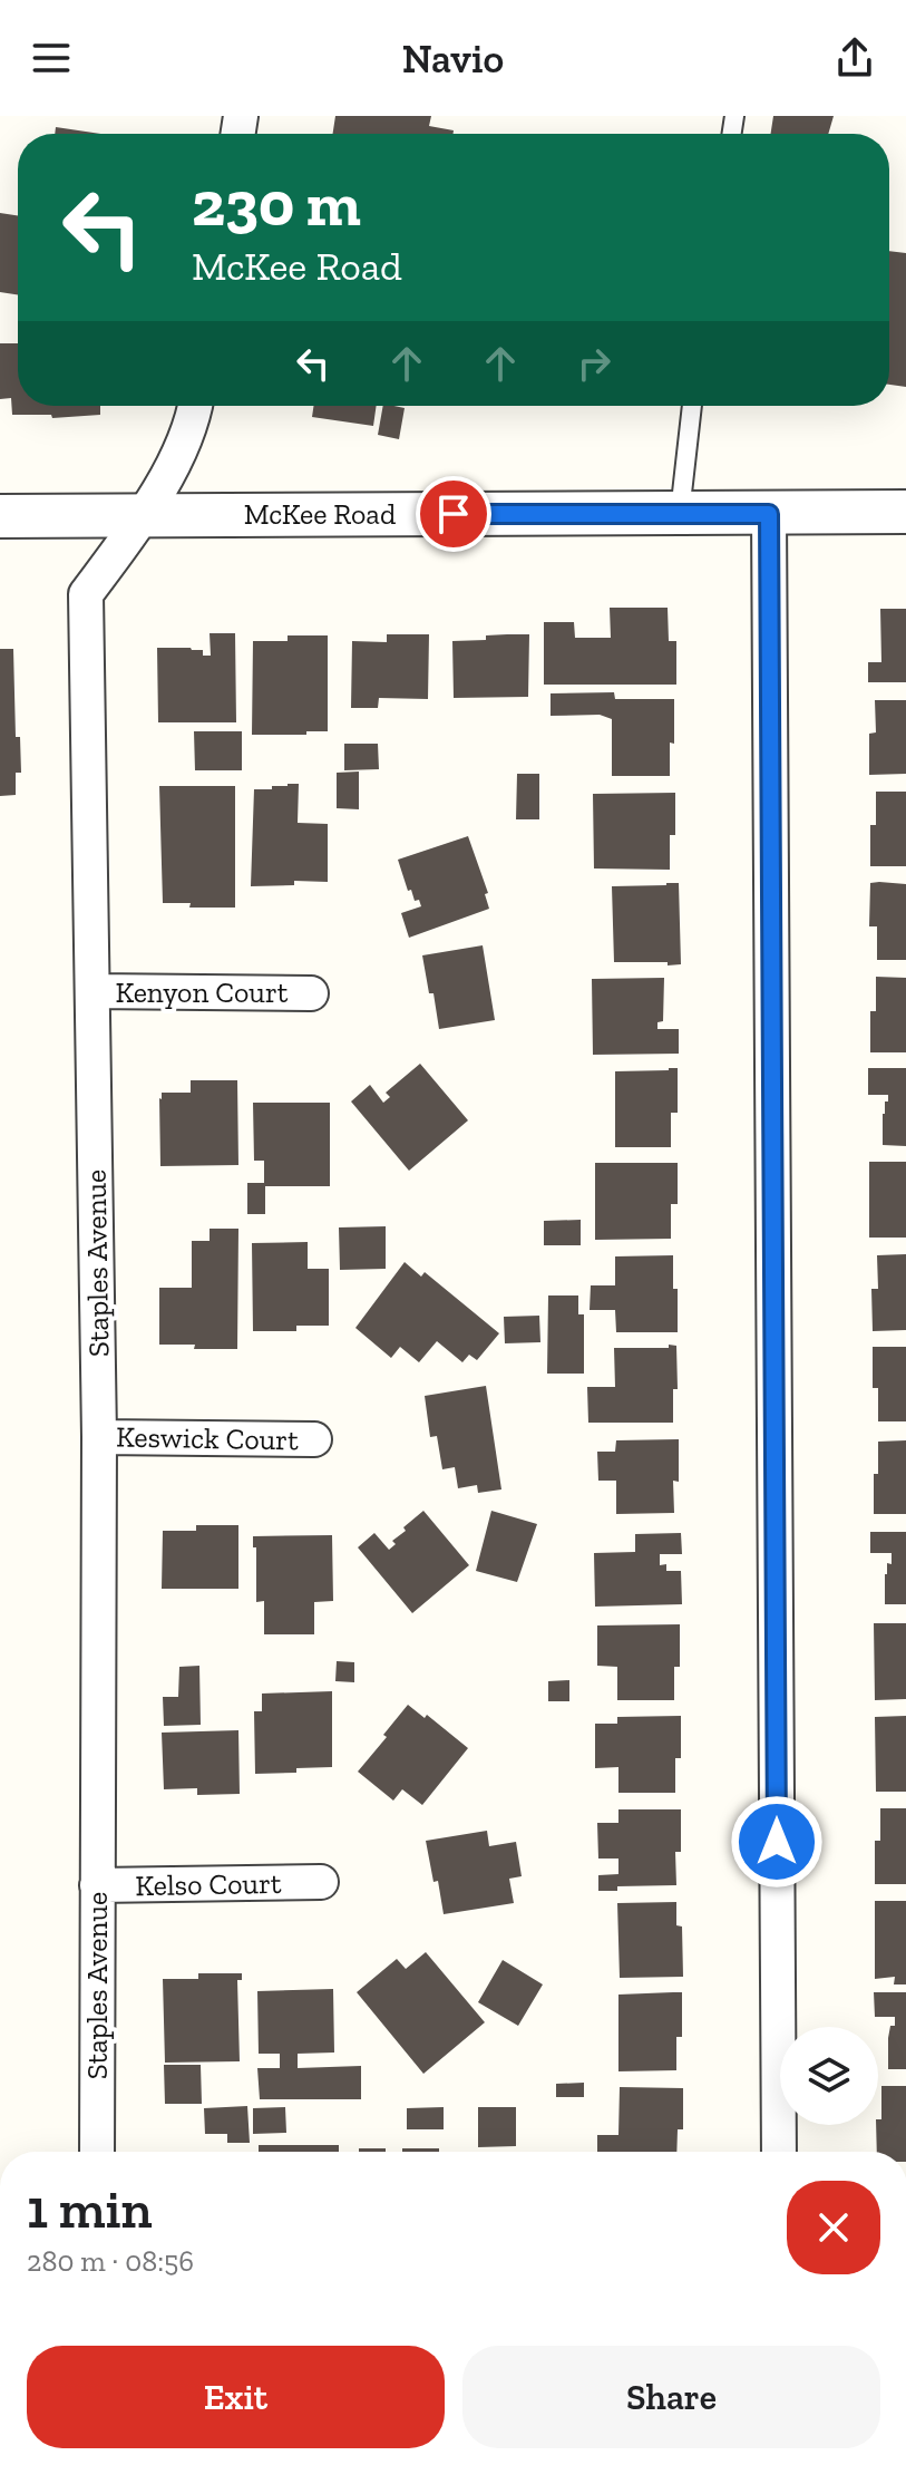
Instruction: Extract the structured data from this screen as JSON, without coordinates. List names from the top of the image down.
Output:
{
  "streets": {
    "street": [
      "McKee Road",
      "Kenyon Court",
      "Staples Avenue",
      "Keswick Court",
      "Kelso Court"
    ]
  },
  "crossings": [
    ["McKee Road", "Staples Avenue"],
    ["Kenyon Court", "Staples Avenue"],
    ["Staples Avenue", "Keswick Court"],
    ["Staples Avenue", "Kelso Court"]
  ],
  "page": {
    "header": "Navio",
    "turn": ["230 m", "McKee Road"],
    "heading": ["1 min", "280 m · 08:56"],
    "buttons": ["Exit", "Share"]
  }
}
